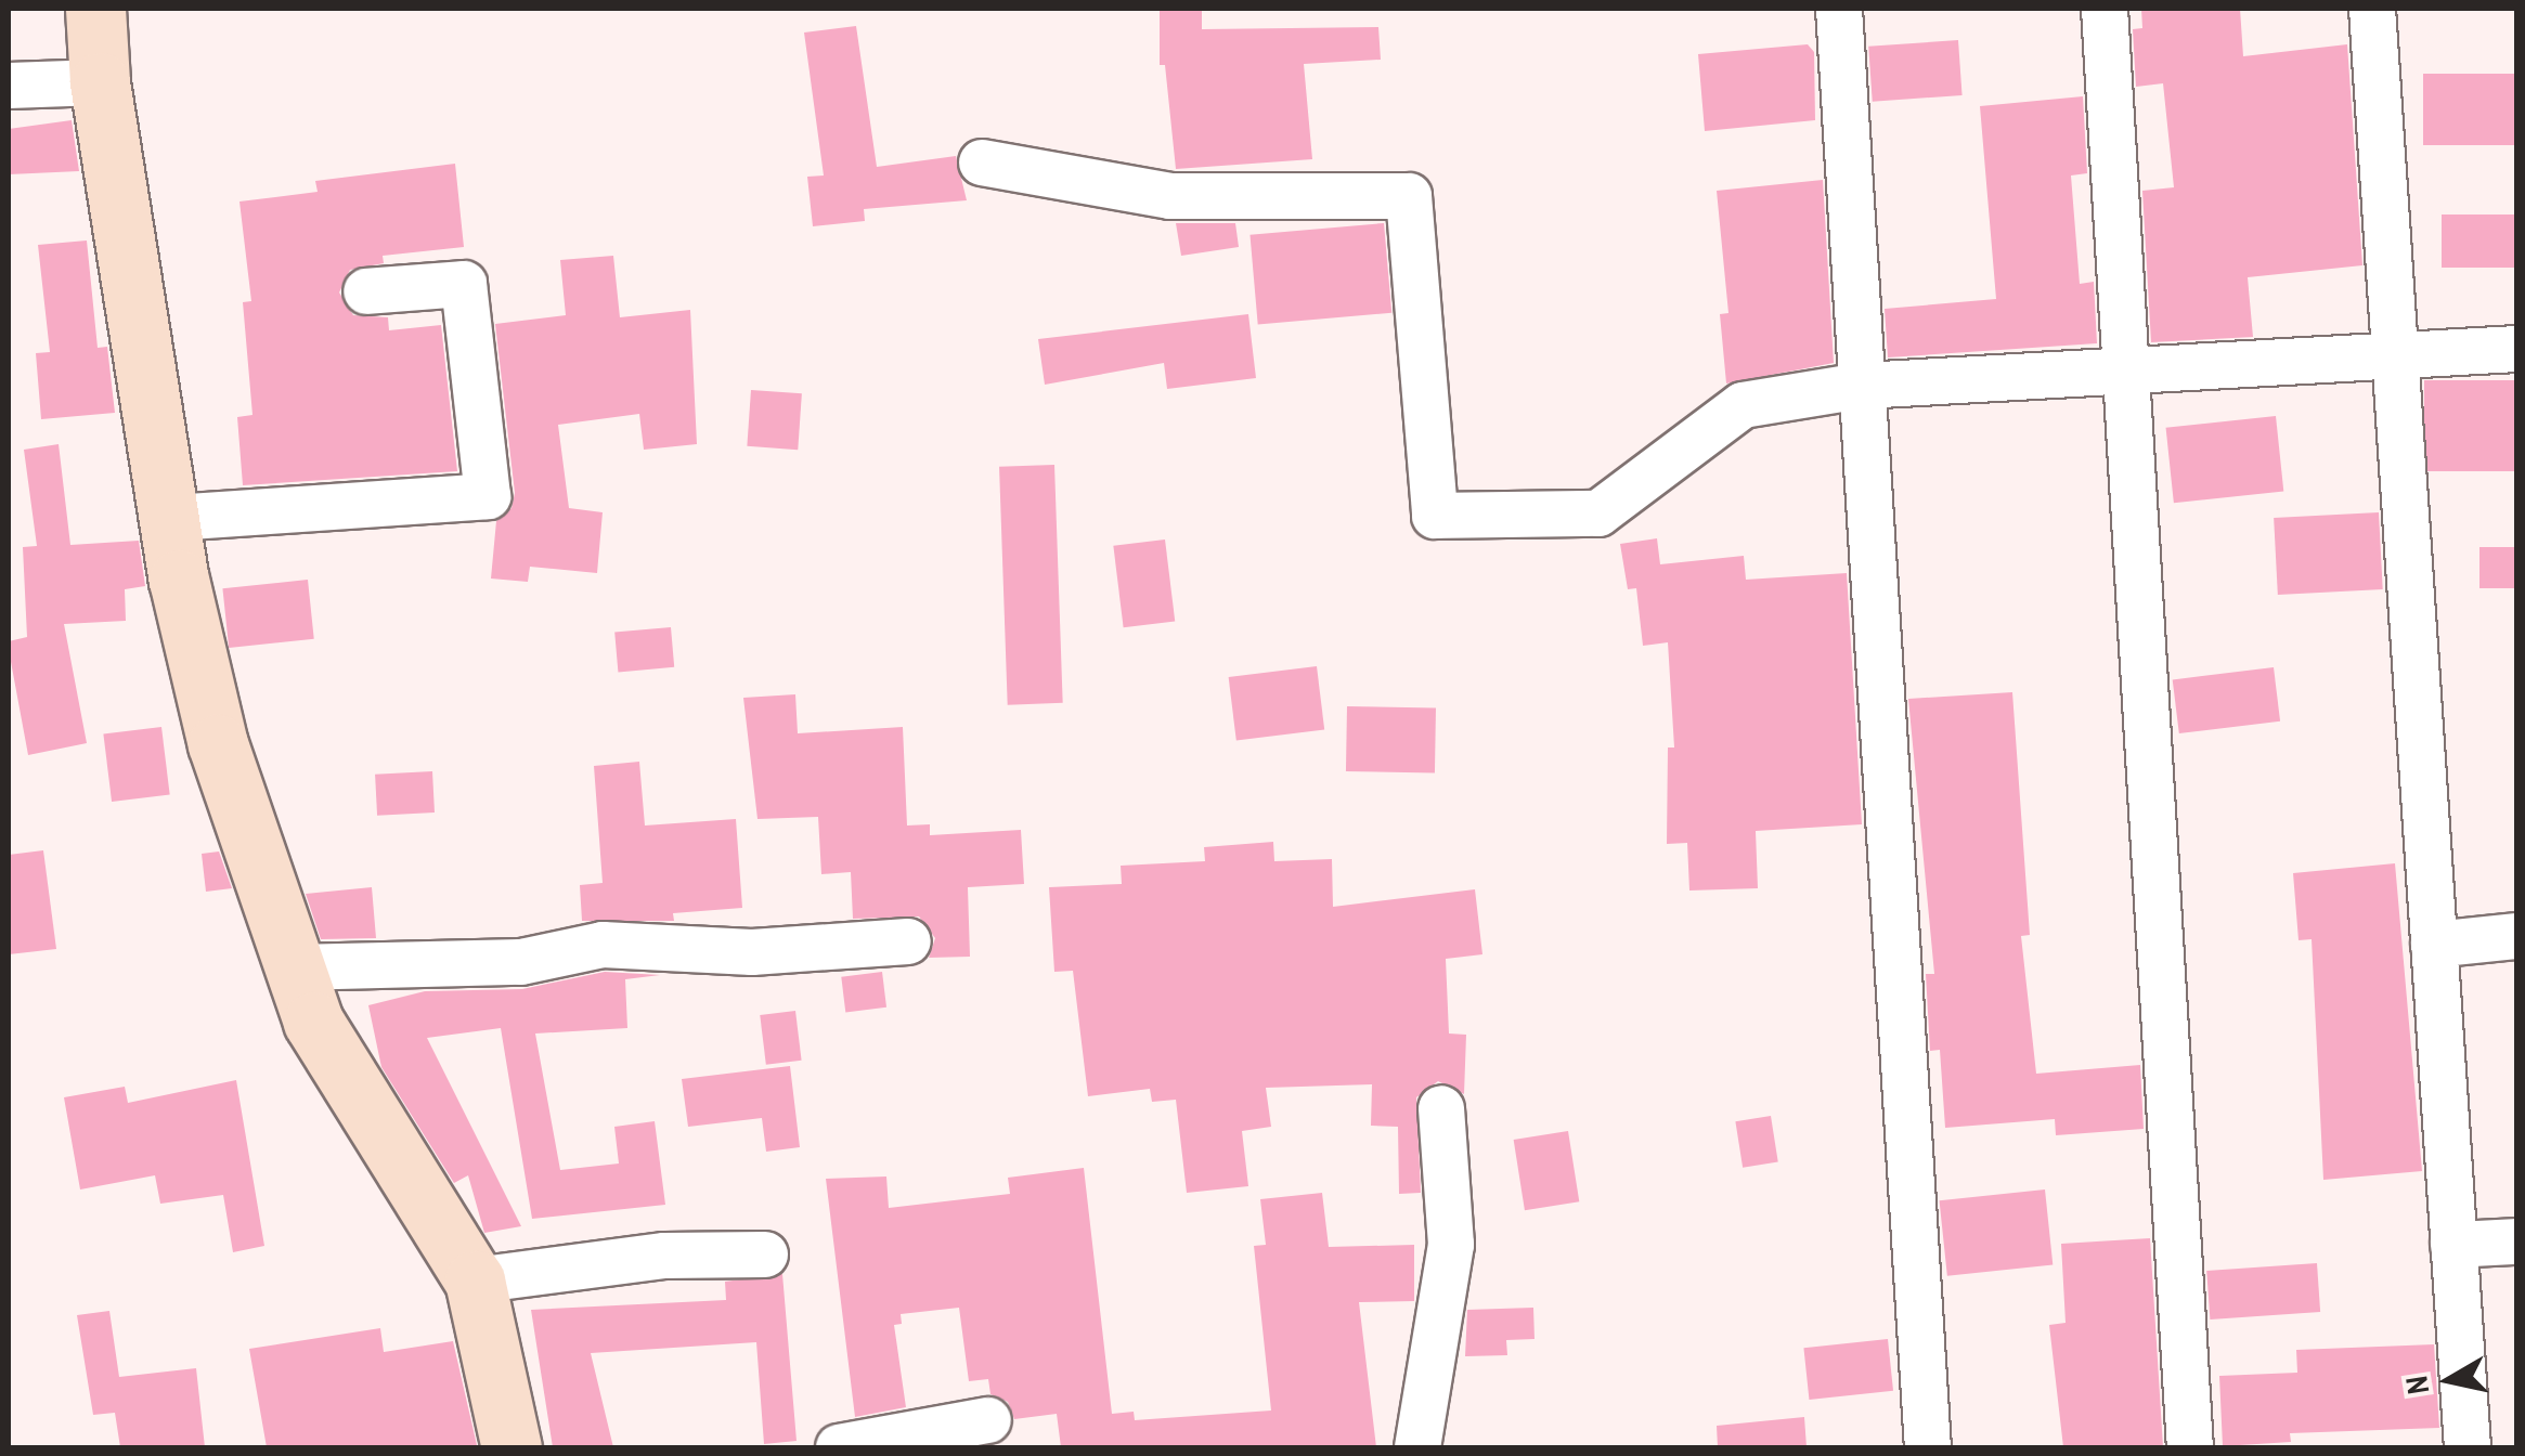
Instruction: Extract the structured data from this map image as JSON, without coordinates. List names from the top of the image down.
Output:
{
  "north": "left"
}
